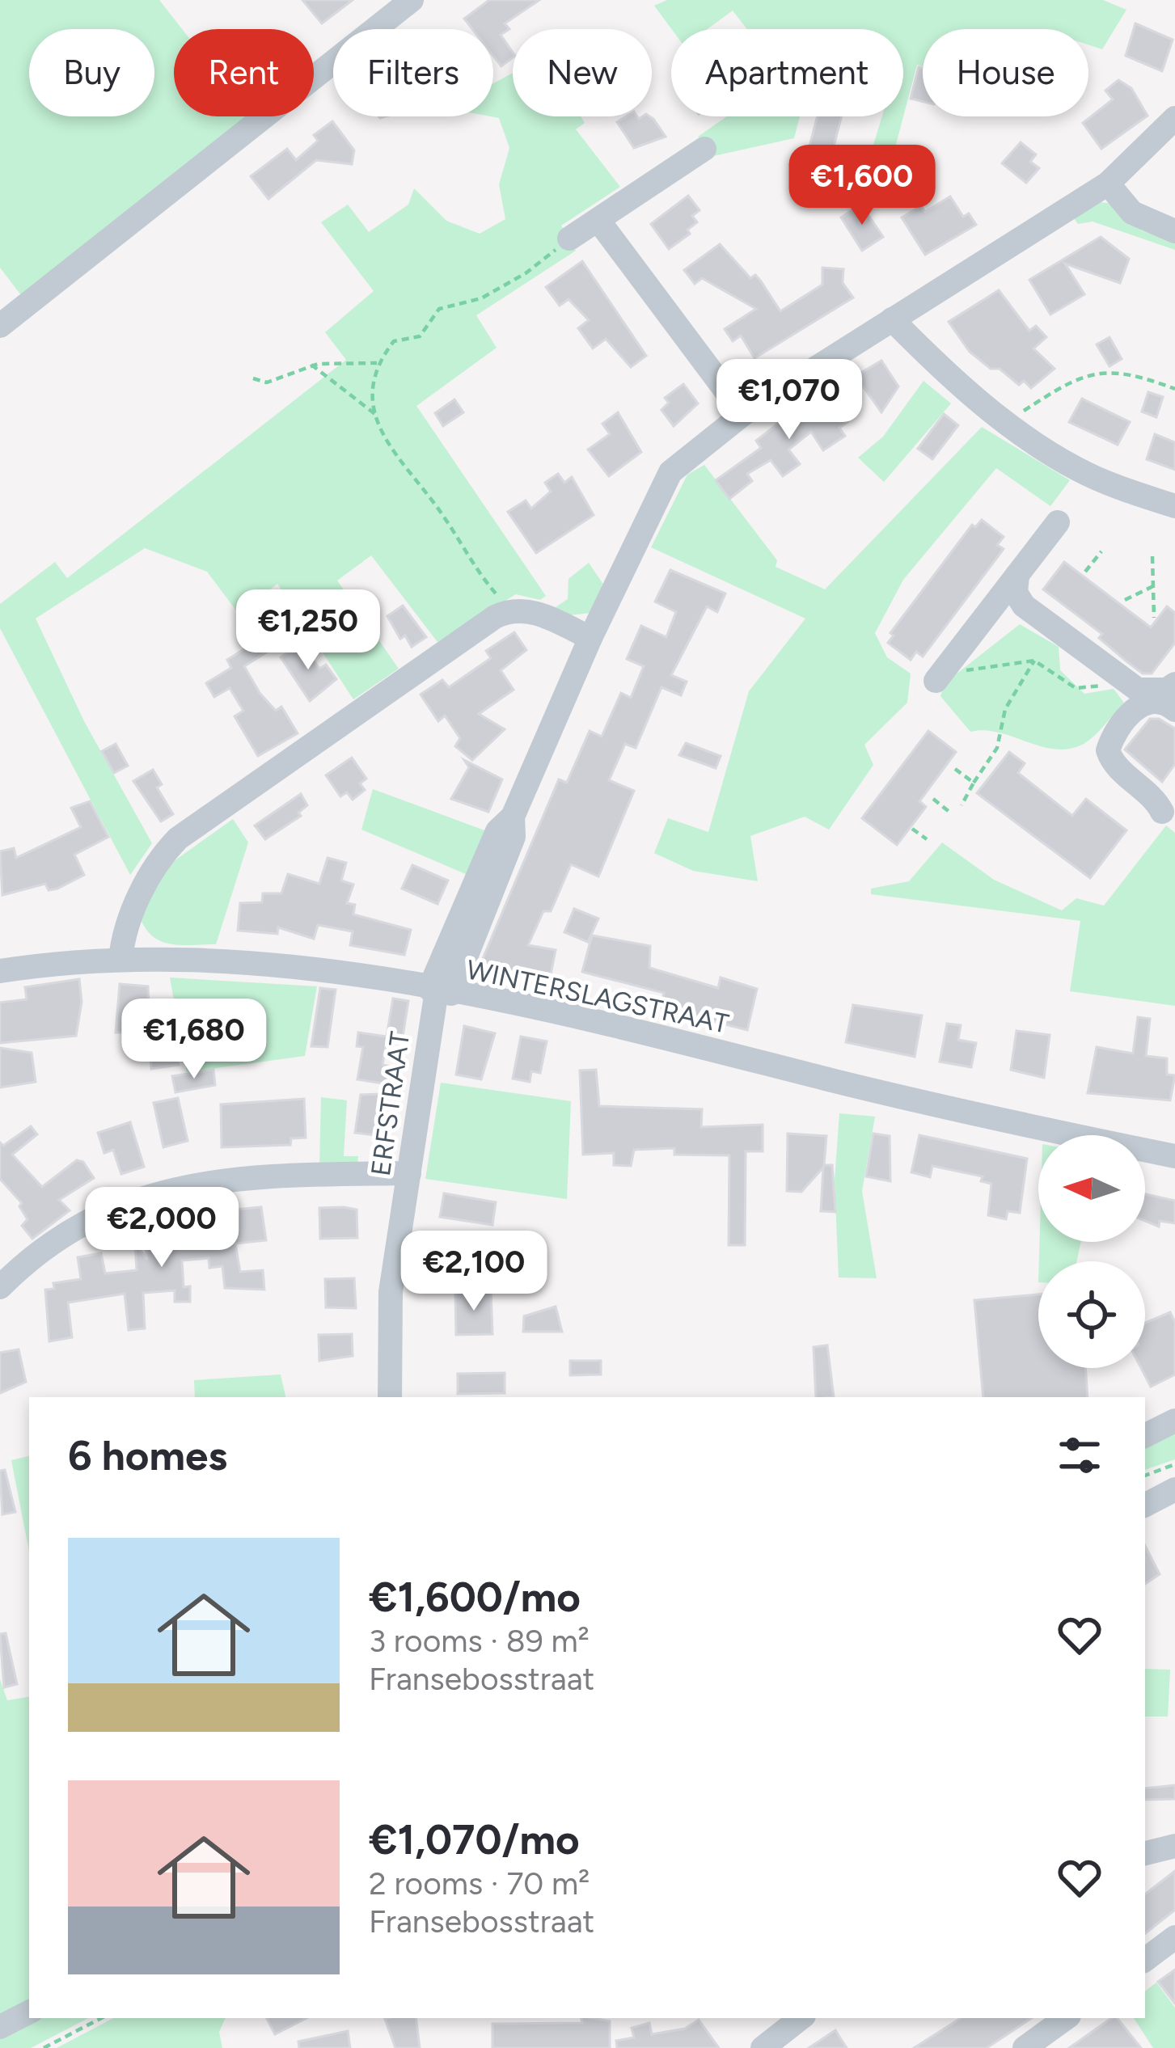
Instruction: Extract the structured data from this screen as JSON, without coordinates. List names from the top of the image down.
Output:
{
  "streets": {
    "street": ["WINTERSLAGSTRAAT", "ERFSTRAAT"]
  },
  "crossings": [
    ["WINTERSLAGSTRAAT", "ERFSTRAAT"]
  ],
  "north": "left",
  "page": {
    "chip": [
      "Buy",
      "Rent",
      "Filters",
      "New",
      "Apartment",
      "House"
    ],
    "price": [
      "€1,600",
      "€1,070",
      "€1,250",
      "€1,680",
      "€2,000",
      "€2,100"
    ],
    "heading": "6 homes",
    "list": [
      {
        "name": "€1,600/mo",
        "note": "3 rooms · 89 m² · Fransebosstraat"
      },
      {
        "name": "€1,070/mo",
        "note": "2 rooms · 70 m² · Fransebosstraat"
      }
    ]
  }
}
